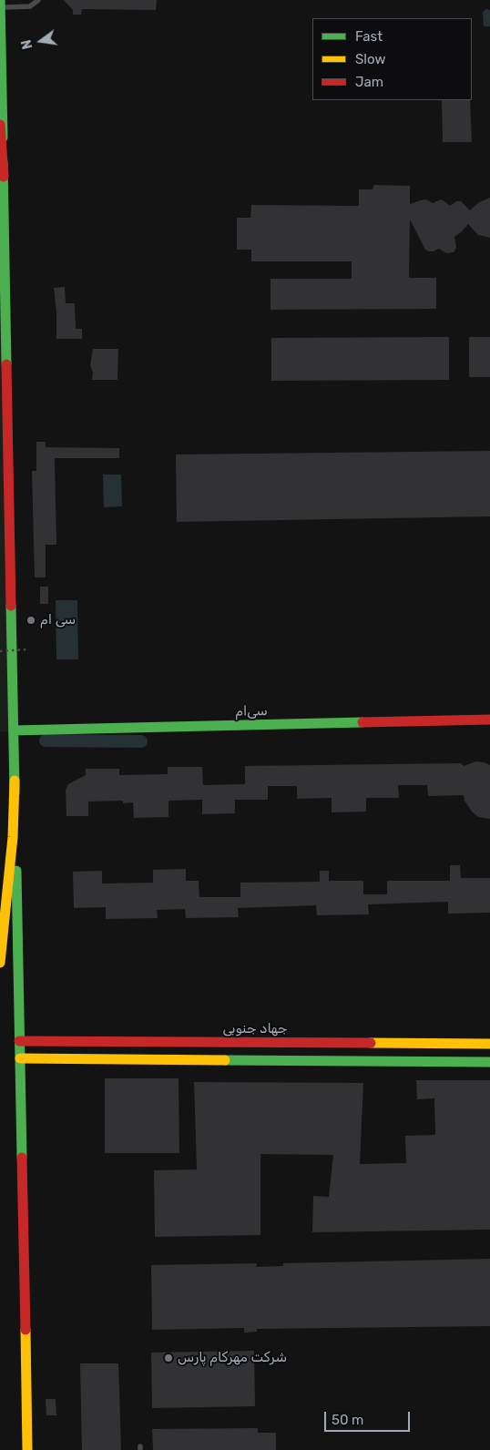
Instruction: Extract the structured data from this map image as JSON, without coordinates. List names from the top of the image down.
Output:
{
  "streets": {
    "main road": ["سی‌ام", "جهاد جنوبی"]
  },
  "places": ["سی ام", "شرکت مهرکام پارس"],
  "legend": ["Fast", "Slow", "Jam"],
  "scale_bar": "50 m",
  "north": "left"
}
